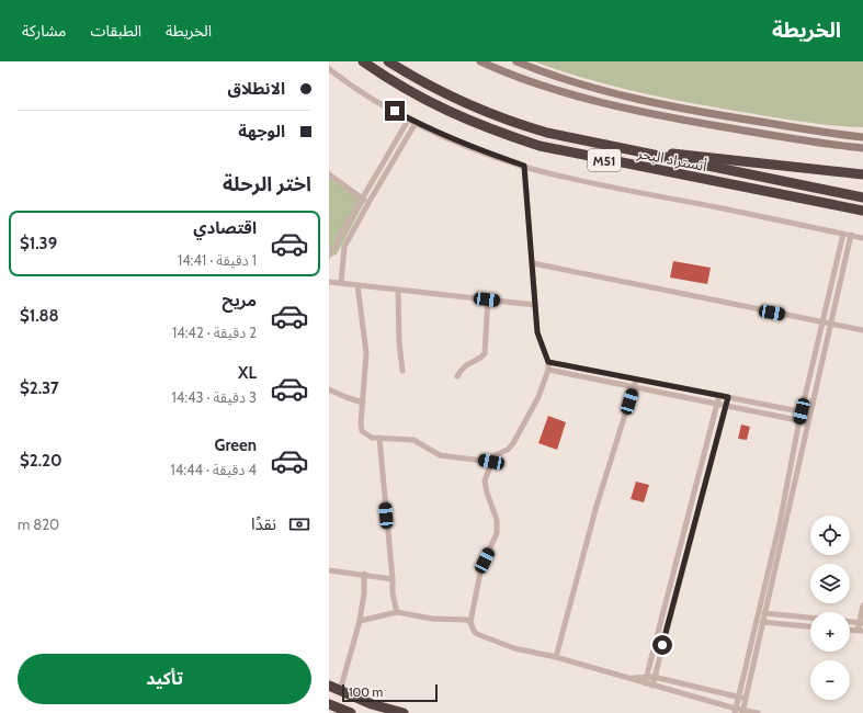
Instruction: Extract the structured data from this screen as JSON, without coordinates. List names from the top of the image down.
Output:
{
  "streets": {
    "highway": ["أتستراد البحر", "M51"]
  },
  "scale_bar": "100 m",
  "page": {
    "header": "الخريطة",
    "nav": ["الخريطة", "الطبقات", "مشاركة"],
    "banner": ["الانطلاق", "الوجهة"],
    "heading": "اختر الرحلة",
    "list": [
      {
        "name": "اقتصادي",
        "note": "1 دقيقة · 14:41",
        "value": "$1.39"
      },
      {
        "name": "مريح",
        "note": "2 دقيقة · 14:42",
        "value": "$1.88"
      },
      {
        "name": "XL",
        "note": "3 دقيقة · 14:43",
        "value": "$2.37"
      },
      {
        "name": "Green",
        "note": "4 دقيقة · 14:44",
        "value": "$2.20"
      }
    ],
    "pay": ["نقدًا", "820 m"],
    "map_buttons": ["+", "−"],
    "buttons": "تأكيد",
    "scale": "100 m"
  }
}
